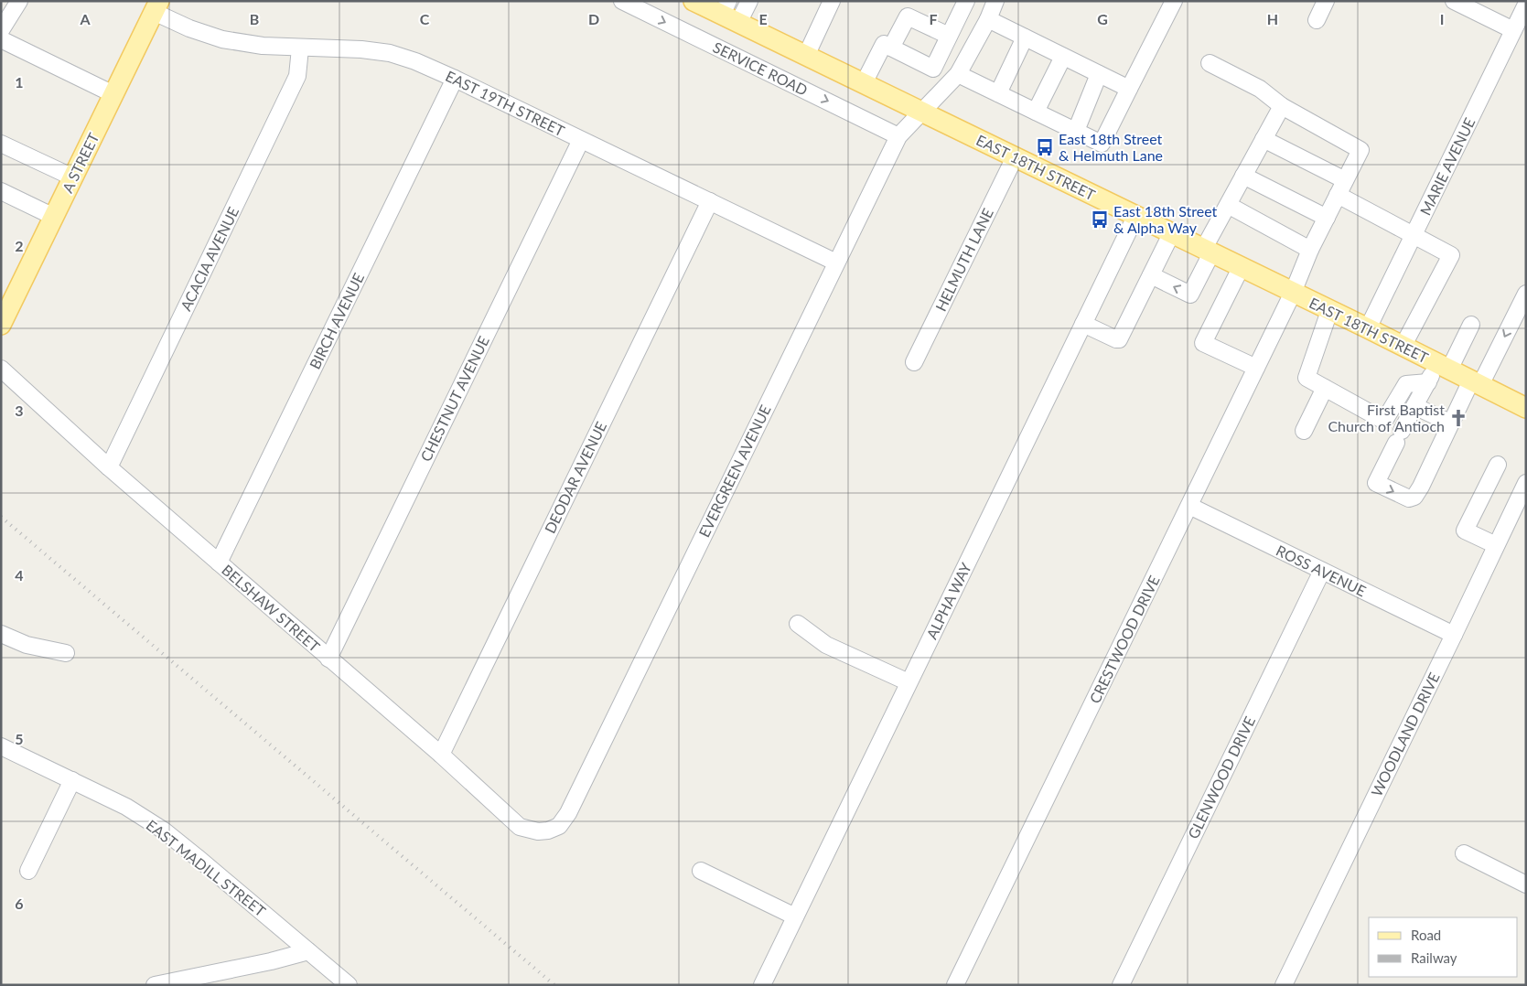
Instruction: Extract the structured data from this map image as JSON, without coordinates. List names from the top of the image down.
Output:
{
  "streets": {
    "main road": ["A STREET", "EAST 18TH STREET"],
    "street": [
      "SERVICE ROAD",
      "EAST 19TH STREET",
      "MARIE AVENUE",
      "ACACIA AVENUE",
      "HELMUTH LANE",
      "BIRCH AVENUE",
      "CHESTNUT AVENUE",
      "EVERGREEN AVENUE",
      "DEODAR AVENUE",
      "ROSS AVENUE",
      "ALPHA WAY",
      "BELSHAW STREET",
      "CRESTWOOD DRIVE",
      "WOODLAND DRIVE",
      "GLENWOOD DRIVE",
      "EAST MADILL STREET"
    ]
  },
  "crossings": [
    ["SERVICE ROAD", "EVERGREEN AVENUE"],
    ["EAST 19TH STREET", "A STREET"],
    ["EAST 19TH STREET", "ACACIA AVENUE"],
    ["EAST 19TH STREET", "BIRCH AVENUE"],
    ["EAST 19TH STREET", "CHESTNUT AVENUE"],
    ["EAST 19TH STREET", "EVERGREEN AVENUE"],
    ["EAST 19TH STREET", "DEODAR AVENUE"],
    ["MARIE AVENUE", "EAST 18TH STREET"],
    ["EAST 18TH STREET", "HELMUTH LANE"],
    ["EAST 18TH STREET", "EVERGREEN AVENUE"],
    ["EAST 18TH STREET", "ALPHA WAY"],
    ["EAST 18TH STREET", "CRESTWOOD DRIVE"],
    ["ACACIA AVENUE", "BELSHAW STREET"],
    ["BIRCH AVENUE", "BELSHAW STREET"],
    ["CHESTNUT AVENUE", "BELSHAW STREET"],
    ["EVERGREEN AVENUE", "BELSHAW STREET"],
    ["DEODAR AVENUE", "BELSHAW STREET"],
    ["ROSS AVENUE", "CRESTWOOD DRIVE"],
    ["ROSS AVENUE", "WOODLAND DRIVE"],
    ["ROSS AVENUE", "GLENWOOD DRIVE"]
  ],
  "one_way": ["SERVICE ROAD"],
  "places": {
    "bus stop": ["East 18th Street & Helmuth Lane", "East 18th Street & Alpha Way"],
    "church": ["First Baptist Church of Antioch"]
  },
  "legend": ["Road", "Railway"],
  "grid": {
    "columns": [
      "A",
      "B",
      "C",
      "D",
      "E",
      "F",
      "G",
      "H",
      "I"
    ],
    "rows": [
      "1",
      "2",
      "3",
      "4",
      "5",
      "6"
    ]
  }
}
